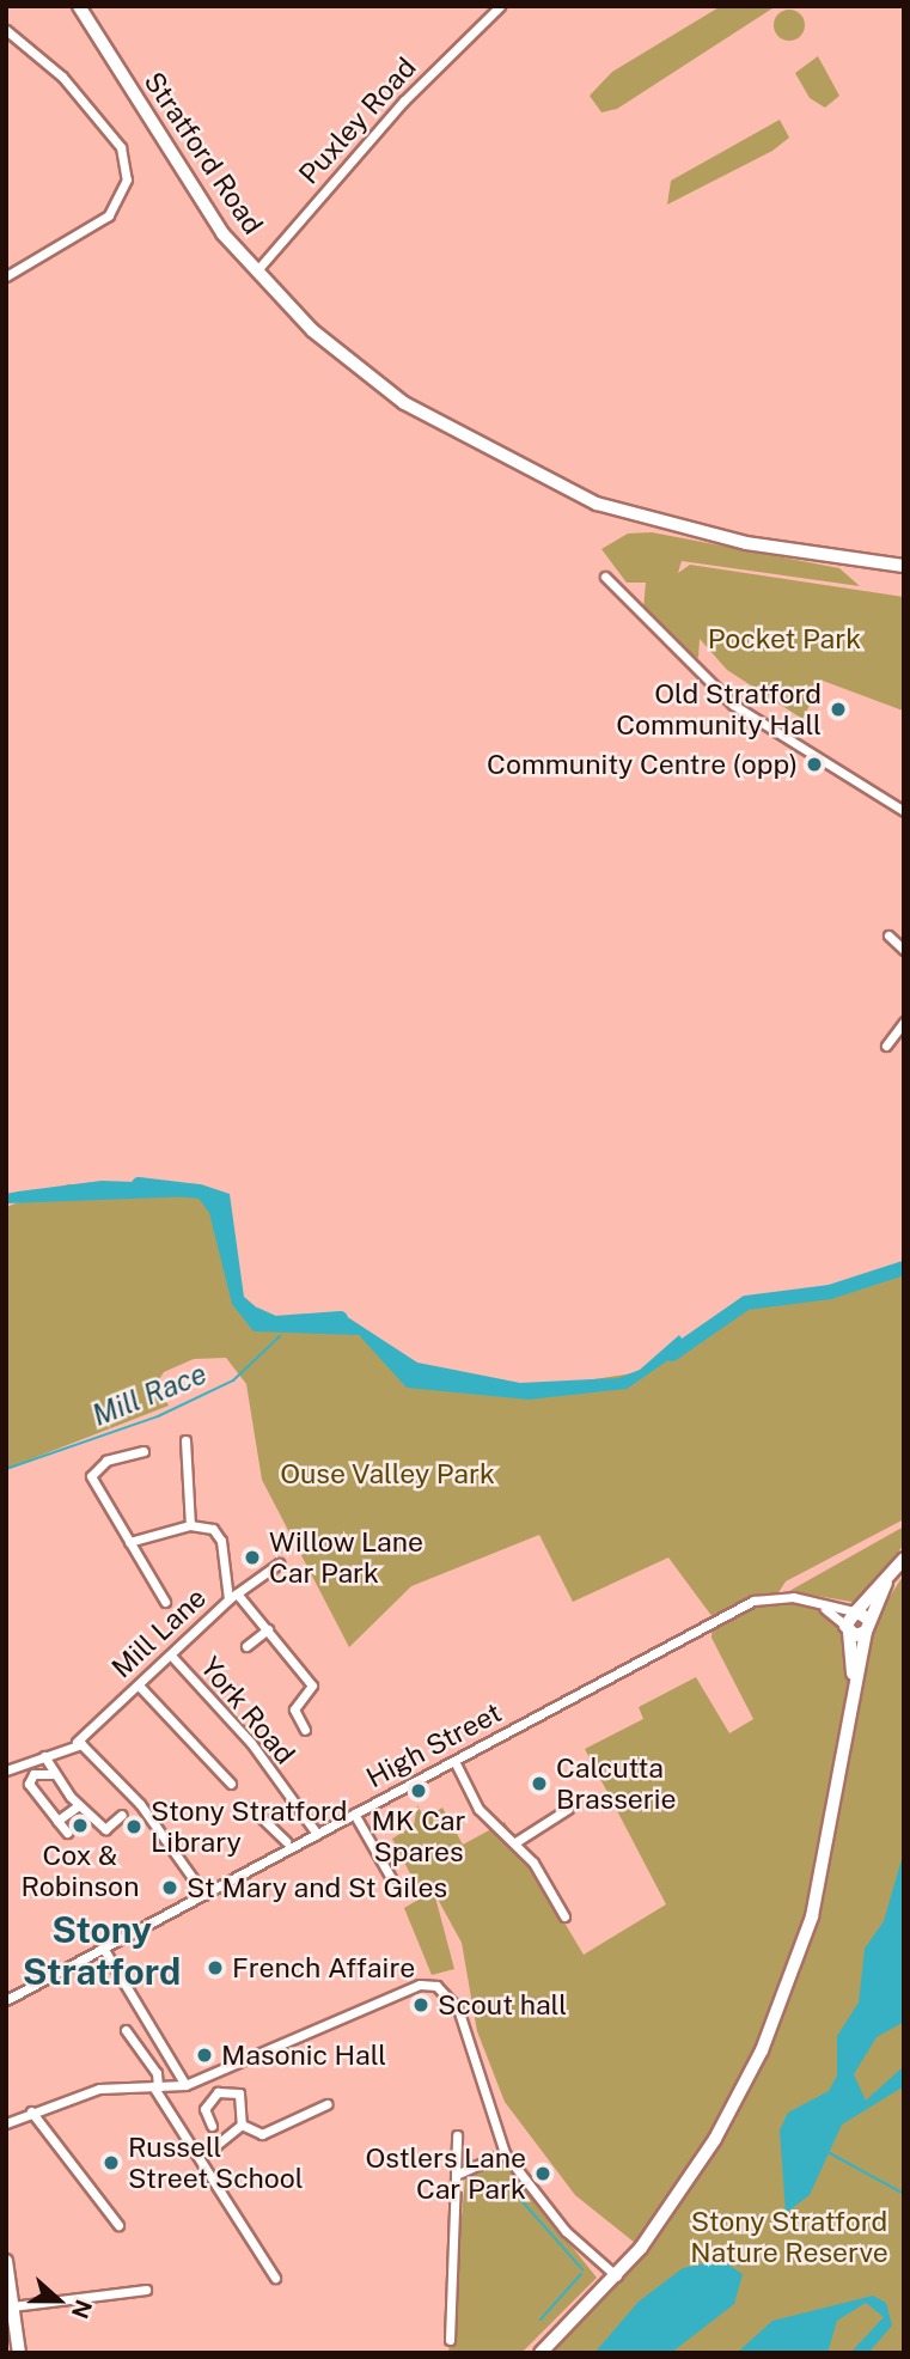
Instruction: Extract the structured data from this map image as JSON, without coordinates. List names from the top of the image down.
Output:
{
  "streets": {
    "main road": ["Stratford Road"],
    "street": [
      "Puxley Road",
      "Mill Lane",
      "York Road",
      "High Street"
    ]
  },
  "crossings": [
    ["Puxley Road", "Stratford Road"],
    ["Mill Lane", "York Road"],
    ["York Road", "High Street"]
  ],
  "districts": ["Stony Stratford"],
  "water": ["Mill Race"],
  "parks": ["Pocket Park", "Ouse Valley Park", "Stony Stratford Nature Reserve"],
  "places": [
    "Old Stratford Community Hall",
    "Community Centre (opp)",
    "Willow Lane Car Park",
    "Calcutta Brasserie",
    "MK Car Spares",
    "Cox & Robinson",
    "Stony Stratford Library",
    "St Mary and St Giles",
    "French Affaire",
    "Scout hall",
    "Masonic Hall",
    "Russell Street School",
    "Ostlers Lane Car Park"
  ],
  "north": "right"
}
